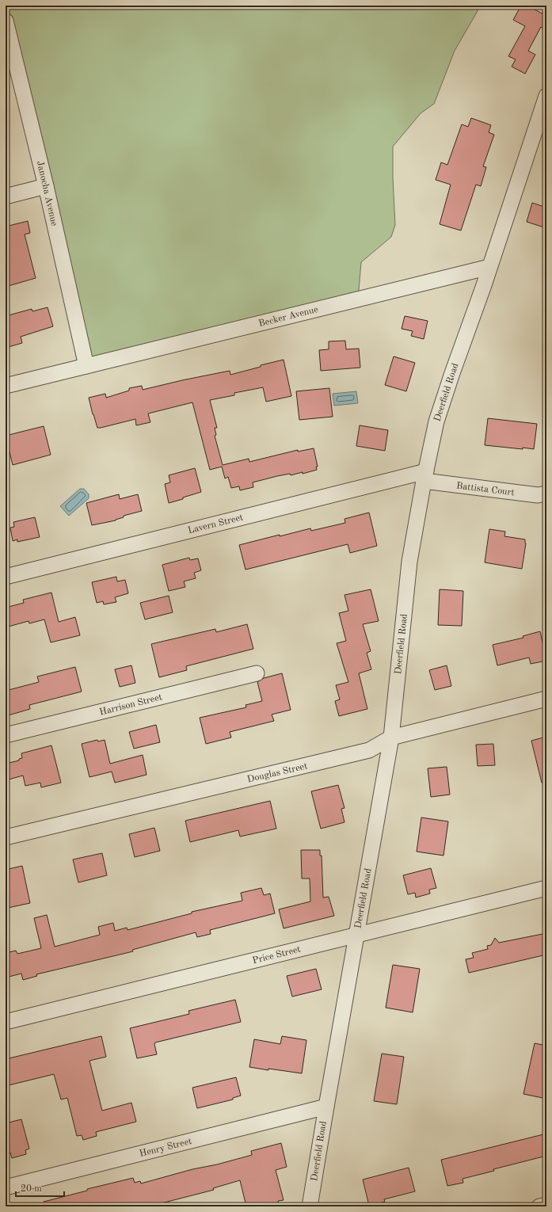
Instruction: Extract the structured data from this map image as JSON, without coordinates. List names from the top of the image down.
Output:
{
  "streets": {
    "street": [
      "Janocha Avenue",
      "Becker Avenue",
      "Deerfield Road",
      "Battista Court",
      "Lavern Street",
      "Harrison Street",
      "Douglas Street",
      "Price Street",
      "Henry Street"
    ]
  },
  "crossings": [
    ["Janocha Avenue", "Becker Avenue"],
    ["Becker Avenue", "Deerfield Road"],
    ["Deerfield Road", "Battista Court"],
    ["Deerfield Road", "Lavern Street"],
    ["Deerfield Road", "Douglas Street"],
    ["Deerfield Road", "Price Street"],
    ["Deerfield Road", "Henry Street"],
    ["Battista Court", "Lavern Street"]
  ],
  "scale_bar": "20 m"
}
